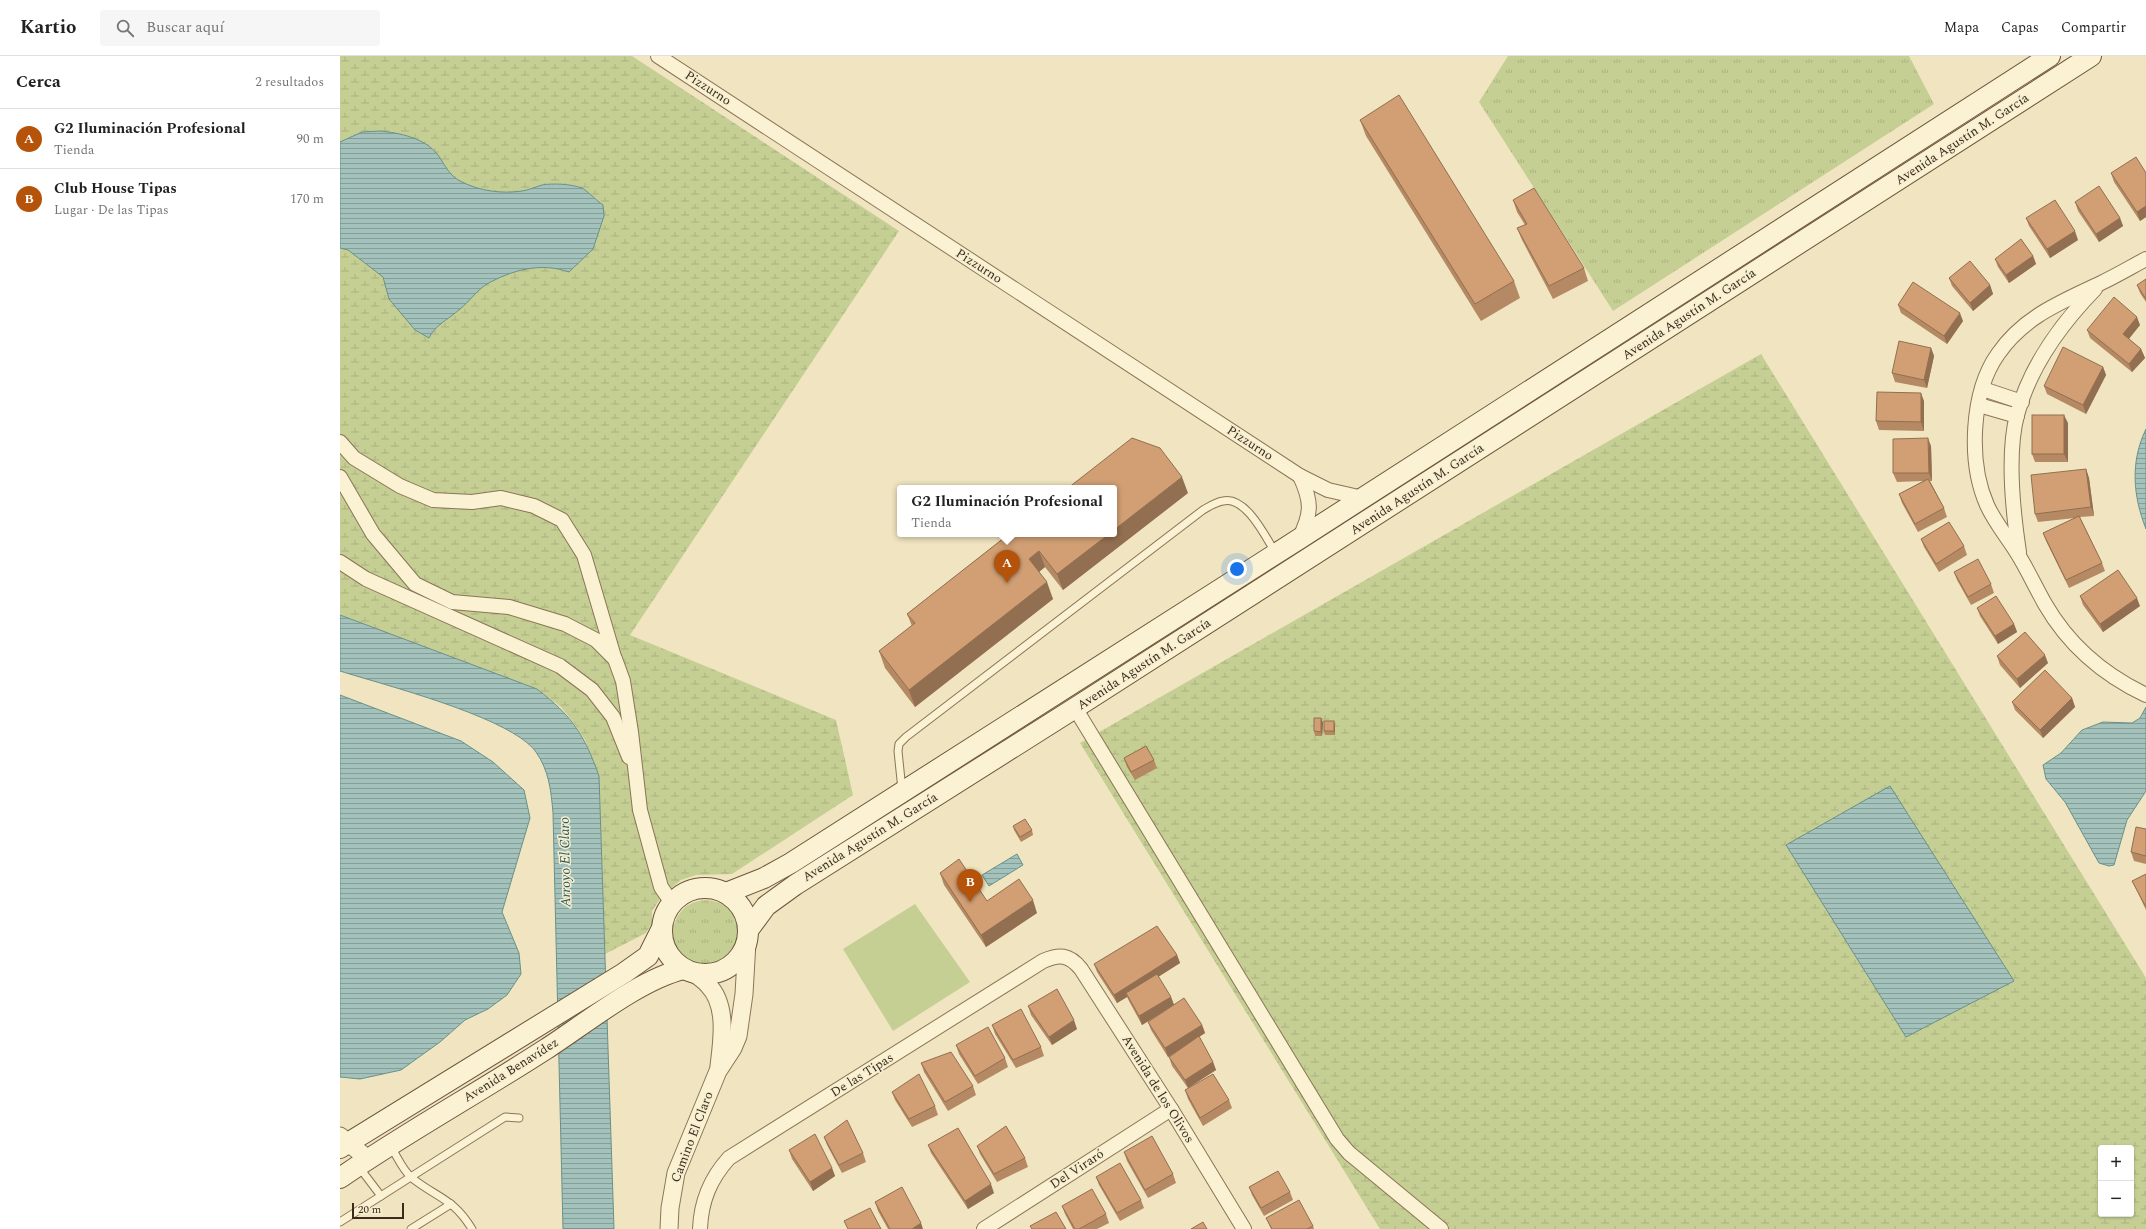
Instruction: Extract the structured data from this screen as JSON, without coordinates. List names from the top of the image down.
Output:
{
  "streets": {
    "main road": ["Avenida Agustín M. García", "Avenida Benavídez"],
    "street": [
      "Pizzurno",
      "De las Tipas",
      "Avenida de los Olivos",
      "Camino El Claro",
      "Del Viraró"
    ]
  },
  "crossings": [
    ["Pizzurno", "Avenida Agustín M. García"],
    ["Avenida Agustín M. García", "Avenida Benavídez"],
    ["Avenida Agustín M. García", "Camino El Claro"],
    ["Avenida Benavídez", "Camino El Claro"],
    ["De las Tipas", "Avenida de los Olivos"],
    ["Avenida de los Olivos", "Del Viraró"]
  ],
  "water": ["Arroyo El Claro"],
  "scale_bar": "20 m",
  "page": {
    "header": "Kartio",
    "search": "Buscar aquí",
    "nav": ["Mapa", "Capas", "Compartir"],
    "heading": ["Cerca", "2 resultados"],
    "list": [
      {
        "mark": "A",
        "name": "G2 Iluminación Profesional",
        "note": "Tienda",
        "value": "90 m"
      },
      {
        "mark": "B",
        "name": "Club House Tipas",
        "note": "Lugar · De las Tipas",
        "value": "170 m"
      }
    ],
    "popup": ["G2 Iluminación Profesional", "Tienda"],
    "pins": ["A", "B"],
    "map_buttons": ["+", "−"],
    "scale": "20 m"
  }
}
